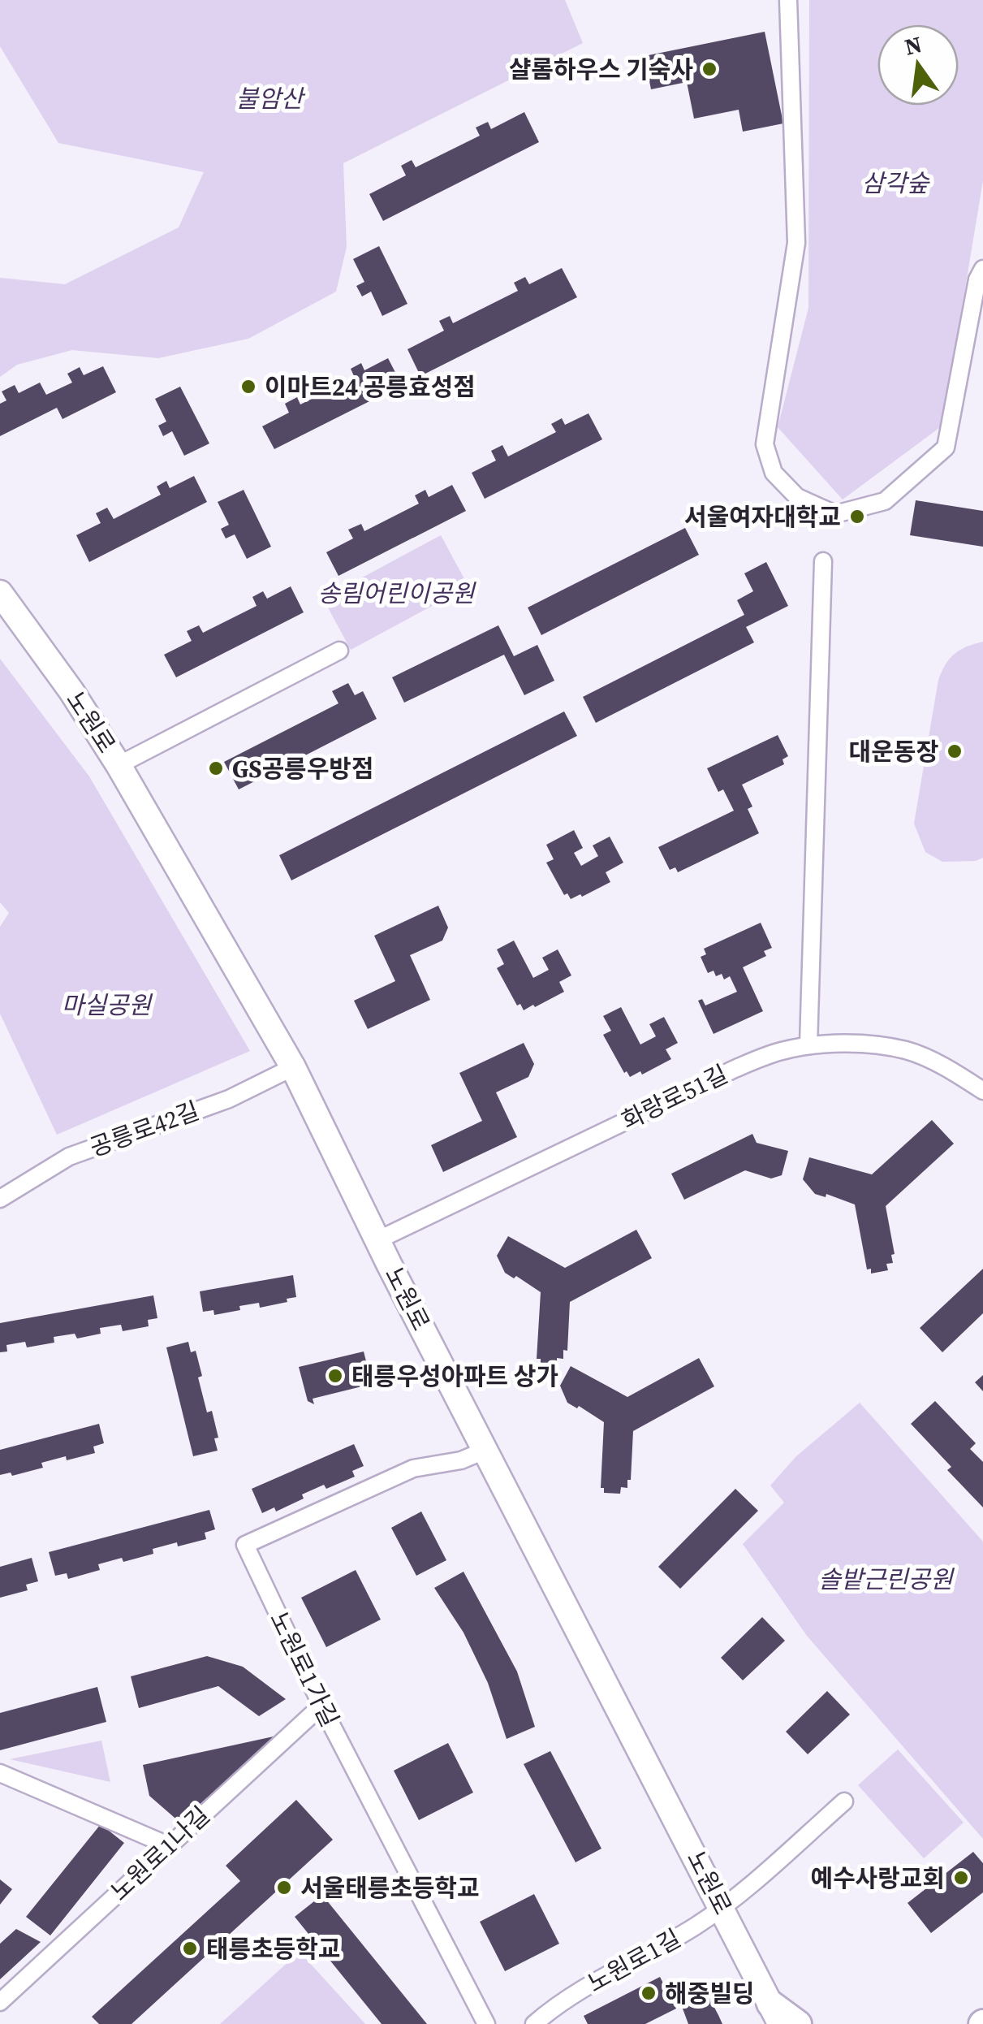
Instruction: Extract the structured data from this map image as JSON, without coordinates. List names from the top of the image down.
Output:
{
  "streets": {
    "main road": ["노원로"],
    "street": [
      "화랑로51길",
      "공릉로42길",
      "노원로1가길",
      "노원로1나길",
      "노원로1길"
    ]
  },
  "crossings": [
    ["노원로", "화랑로51길"],
    ["노원로", "공릉로42길"],
    ["노원로", "노원로1가길"],
    ["노원로", "노원로1길"],
    ["노원로1가길", "노원로1나길"]
  ],
  "parks": [
    "불암산",
    "삼각숲",
    "송림어린이공원",
    "마실공원",
    "솔밭근린공원"
  ],
  "places": [
    "샬롬하우스 기숙사",
    "이마트24 공릉효성점",
    "서울여자대학교",
    "대운동장",
    "GS공릉우방점",
    "태릉우성아파트 상가",
    "예수사랑교회",
    "서울태릉초등학교",
    "태릉초등학교",
    "해중빌딩"
  ],
  "north": "top"
}
